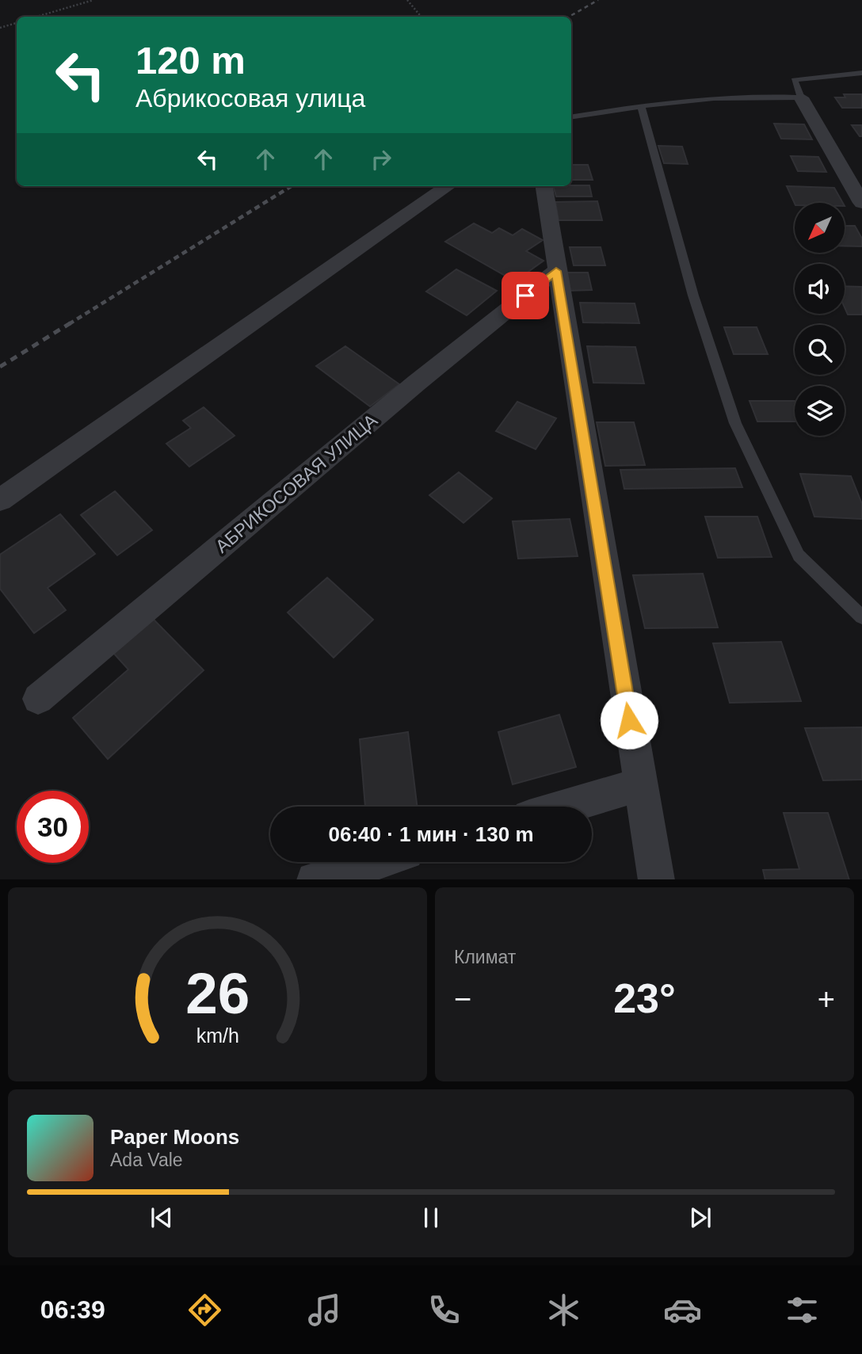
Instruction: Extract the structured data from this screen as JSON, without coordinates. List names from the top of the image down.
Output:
{
  "streets": {
    "street": ["АБРИКОСОВАЯ УЛИЦА"]
  },
  "north": "bottom left",
  "page": {
    "turn": ["120 m", "Абрикосовая улица"],
    "limit": "30",
    "trip": "06:40 · 1 мин · 130 m",
    "tile": "Климат",
    "heat": ["−", "23°", "+"],
    "song": ["Paper Moons", "Ada Vale"],
    "tabs": "06:39",
    "gauge": ["26", "km/h"]
  }
}
